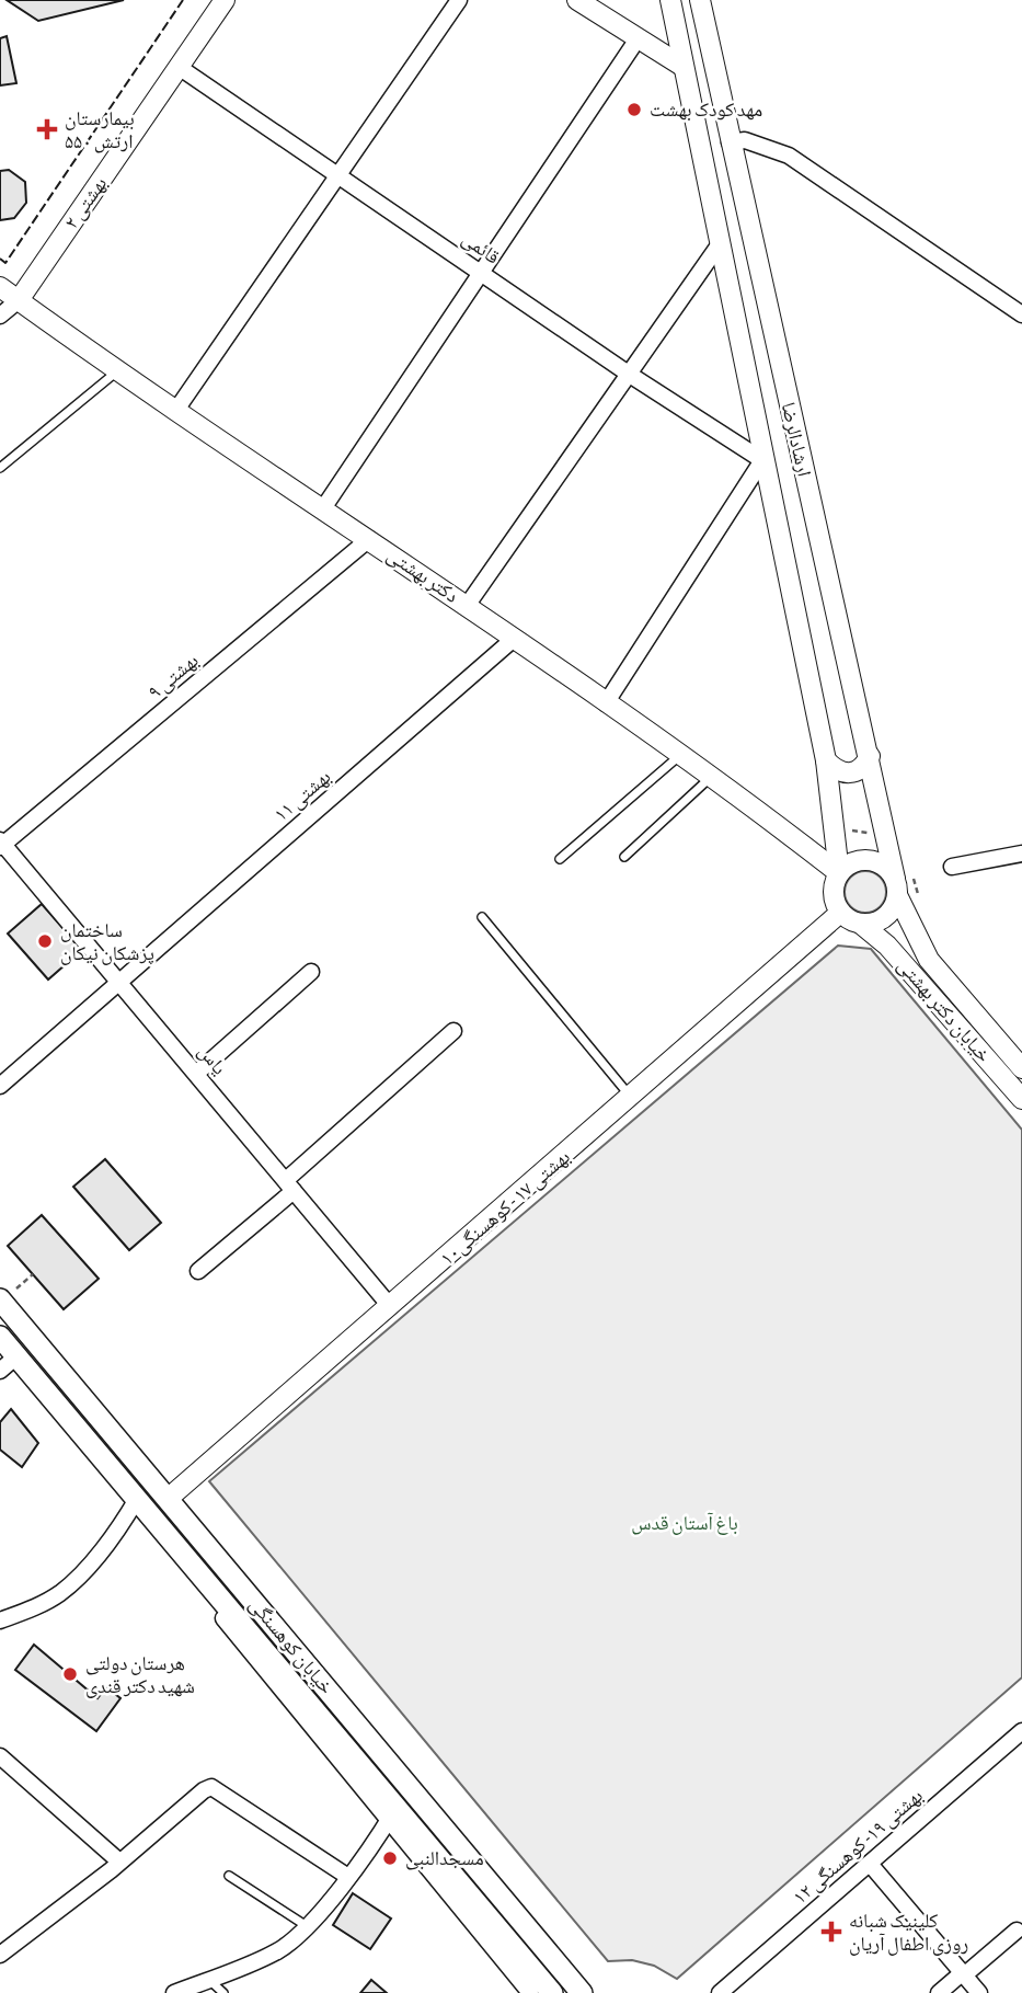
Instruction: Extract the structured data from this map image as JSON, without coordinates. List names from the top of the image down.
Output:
{
  "streets": {
    "main road": ["خیابان کوهسنگی"],
    "street": [
      "بهشتی ۲",
      "قائمی",
      "ارشادالرضا",
      "دکتر بهشتی",
      "بهشتی ۹",
      "بهشتی ۱۱",
      "خیابان دکتر بهشتی",
      "یاس",
      "بهشتی ۱۷ - کوهسنگی۱۰",
      "بهشتی ۱۹- کوهسنگی ۱۲"
    ]
  },
  "crossings": [
    ["بهشتی ۲", "قائمی"],
    ["بهشتی ۲", "دکتر بهشتی"],
    ["قائمی", "ارشادالرضا"],
    ["ارشادالرضا", "دکتر بهشتی"],
    ["ارشادالرضا", "خیابان دکتر بهشتی"],
    ["ارشادالرضا", "بهشتی ۱۷ - کوهسنگی۱۰"],
    ["دکتر بهشتی", "بهشتی ۹"],
    ["دکتر بهشتی", "بهشتی ۱۱"],
    ["دکتر بهشتی", "خیابان دکتر بهشتی"],
    ["دکتر بهشتی", "بهشتی ۱۷ - کوهسنگی۱۰"],
    ["بهشتی ۹", "یاس"],
    ["بهشتی ۱۱", "یاس"],
    ["خیابان دکتر بهشتی", "بهشتی ۱۷ - کوهسنگی۱۰"],
    ["یاس", "بهشتی ۱۷ - کوهسنگی۱۰"],
    ["بهشتی ۱۷ - کوهسنگی۱۰", "خیابان کوهسنگی"]
  ],
  "parks": ["باغ آستان قدس"],
  "places": {
    "other": [
      "مهد کودک بهشت",
      "ساختمان پزشکان نیکان",
      "هرستان دولتی شهید دکتر قندی",
      "مسجدالنبی"
    ],
    "health": ["بیمارستان ۵۵۰ ارتش", "کلینیک شبانه روزی اطفال آریان"]
  }
}
